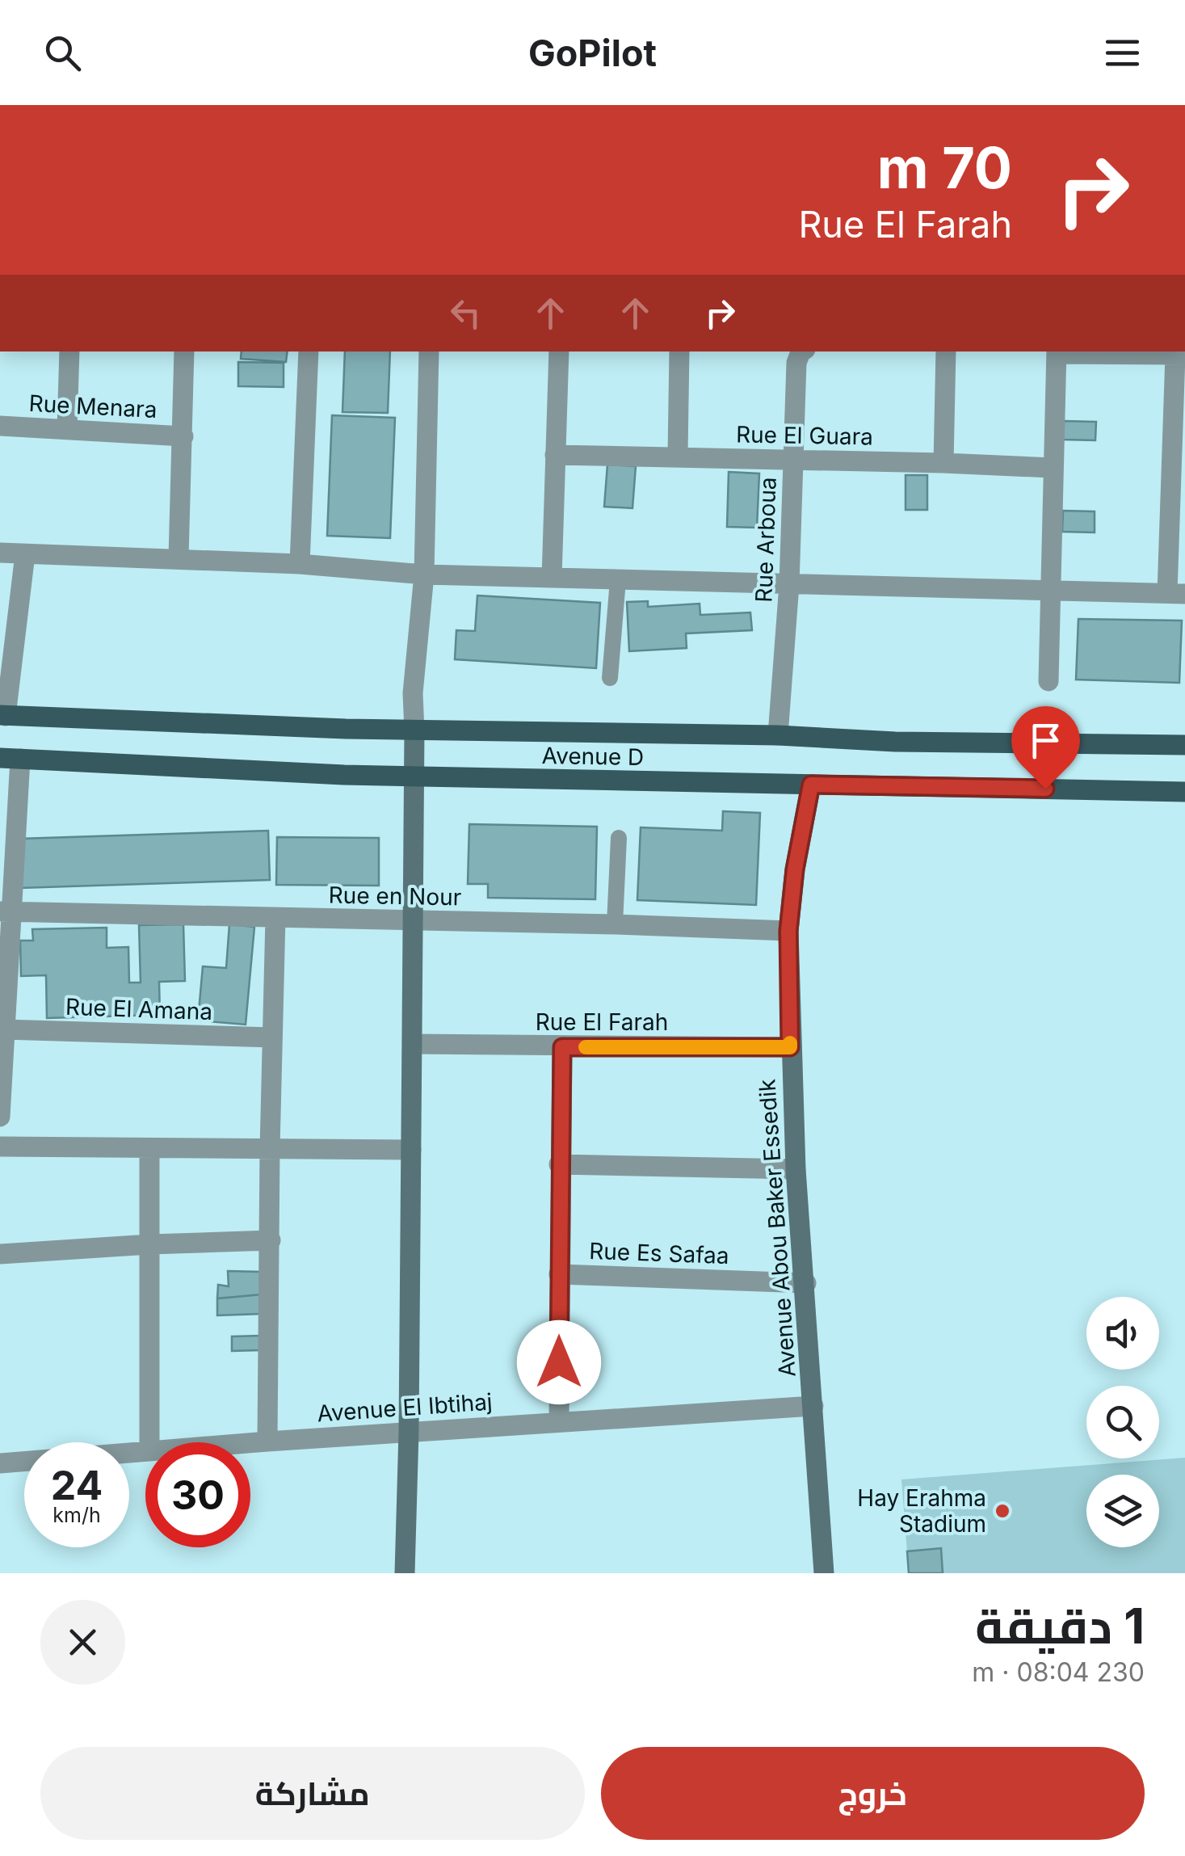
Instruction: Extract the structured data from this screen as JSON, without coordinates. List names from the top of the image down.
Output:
{
  "streets": {
    "main road": ["Avenue D"],
    "street": [
      "Rue Menara",
      "Rue El Guara",
      "Rue Arboua",
      "Rue en Nour",
      "Rue El Amana",
      "Rue El Farah",
      "Avenue Abou Baker Essedik",
      "Rue Es Safaa",
      "Avenue El Ibtihaj"
    ]
  },
  "crossings": [
    ["Rue El Guara", "Rue Arboua"],
    ["Rue Arboua", "Avenue D"],
    ["Avenue D", "Avenue Abou Baker Essedik"],
    ["Rue en Nour", "Avenue Abou Baker Essedik"],
    ["Rue El Farah", "Avenue Abou Baker Essedik"],
    ["Avenue Abou Baker Essedik", "Rue Es Safaa"],
    ["Avenue Abou Baker Essedik", "Avenue El Ibtihaj"]
  ],
  "places": ["Hay Erahma Stadium"],
  "page": {
    "header": "GoPilot",
    "turn": ["70 m", "Rue El Farah"],
    "speed": "24 km/h",
    "limit": "30",
    "heading": ["1 دقيقة", "230 m · 08:04"],
    "buttons": ["خروج", "مشاركة"]
  }
}
